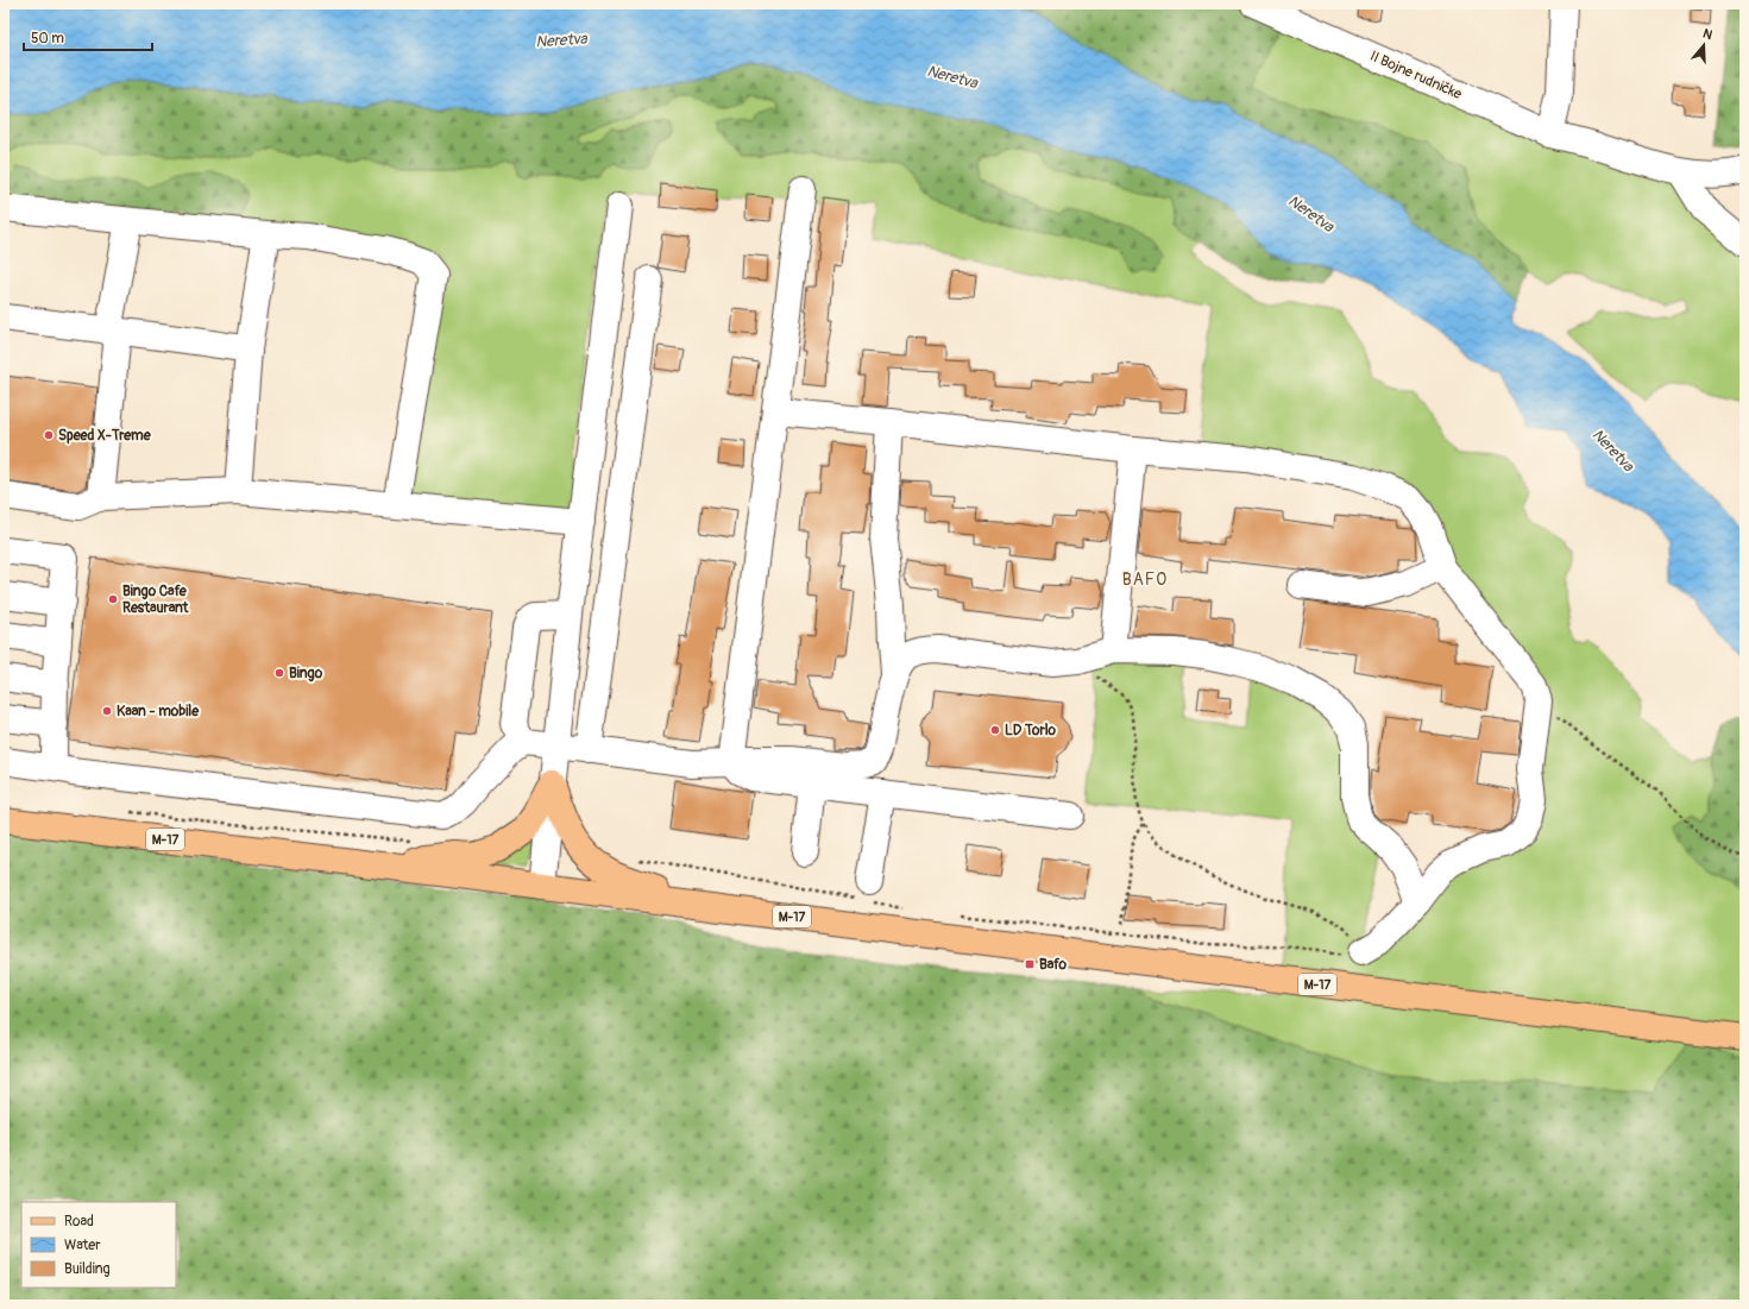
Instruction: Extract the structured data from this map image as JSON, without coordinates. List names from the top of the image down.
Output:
{
  "streets": {
    "main road": ["M-17"],
    "street": ["II Bojne rudničke"]
  },
  "districts": ["BAFO"],
  "water": ["Neretva"],
  "places": {
    "other": [
      "Speed X-Treme",
      "Bingo Cafe Restaurant",
      "Bingo",
      "Kaan - mobile",
      "LD Torlo"
    ],
    "transit": ["Bafo"]
  },
  "legend": ["Road", "Water", "Building"],
  "scale_bar": "50 m",
  "north": "top"
}
